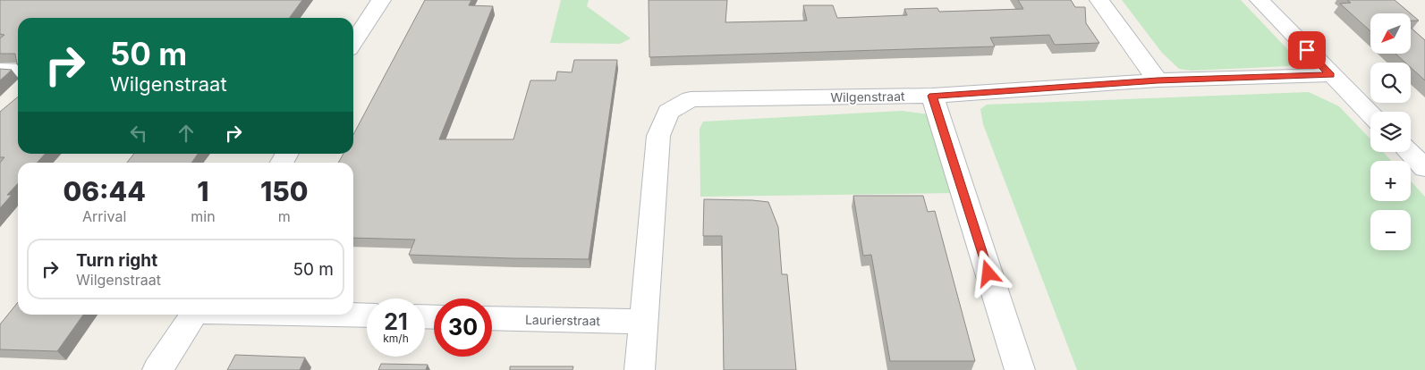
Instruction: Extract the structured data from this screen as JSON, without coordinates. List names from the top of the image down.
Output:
{
  "streets": {
    "street": ["Wilgenstraat", "Laurierstraat"]
  },
  "crossings": [
    ["Wilgenstraat", "Laurierstraat"]
  ],
  "north": "bottom left",
  "page": {
    "map_buttons": ["+", "−"],
    "turn": ["50 m", "Wilgenstraat"],
    "eta": [
      "06:44",
      "Arrival",
      "1",
      "min",
      "150",
      "m"
    ],
    "list": [
      {
        "name": "Turn right",
        "note": "Wilgenstraat",
        "value": "50 m"
      }
    ],
    "speed": "21 km/h",
    "limit": "30"
  }
}
